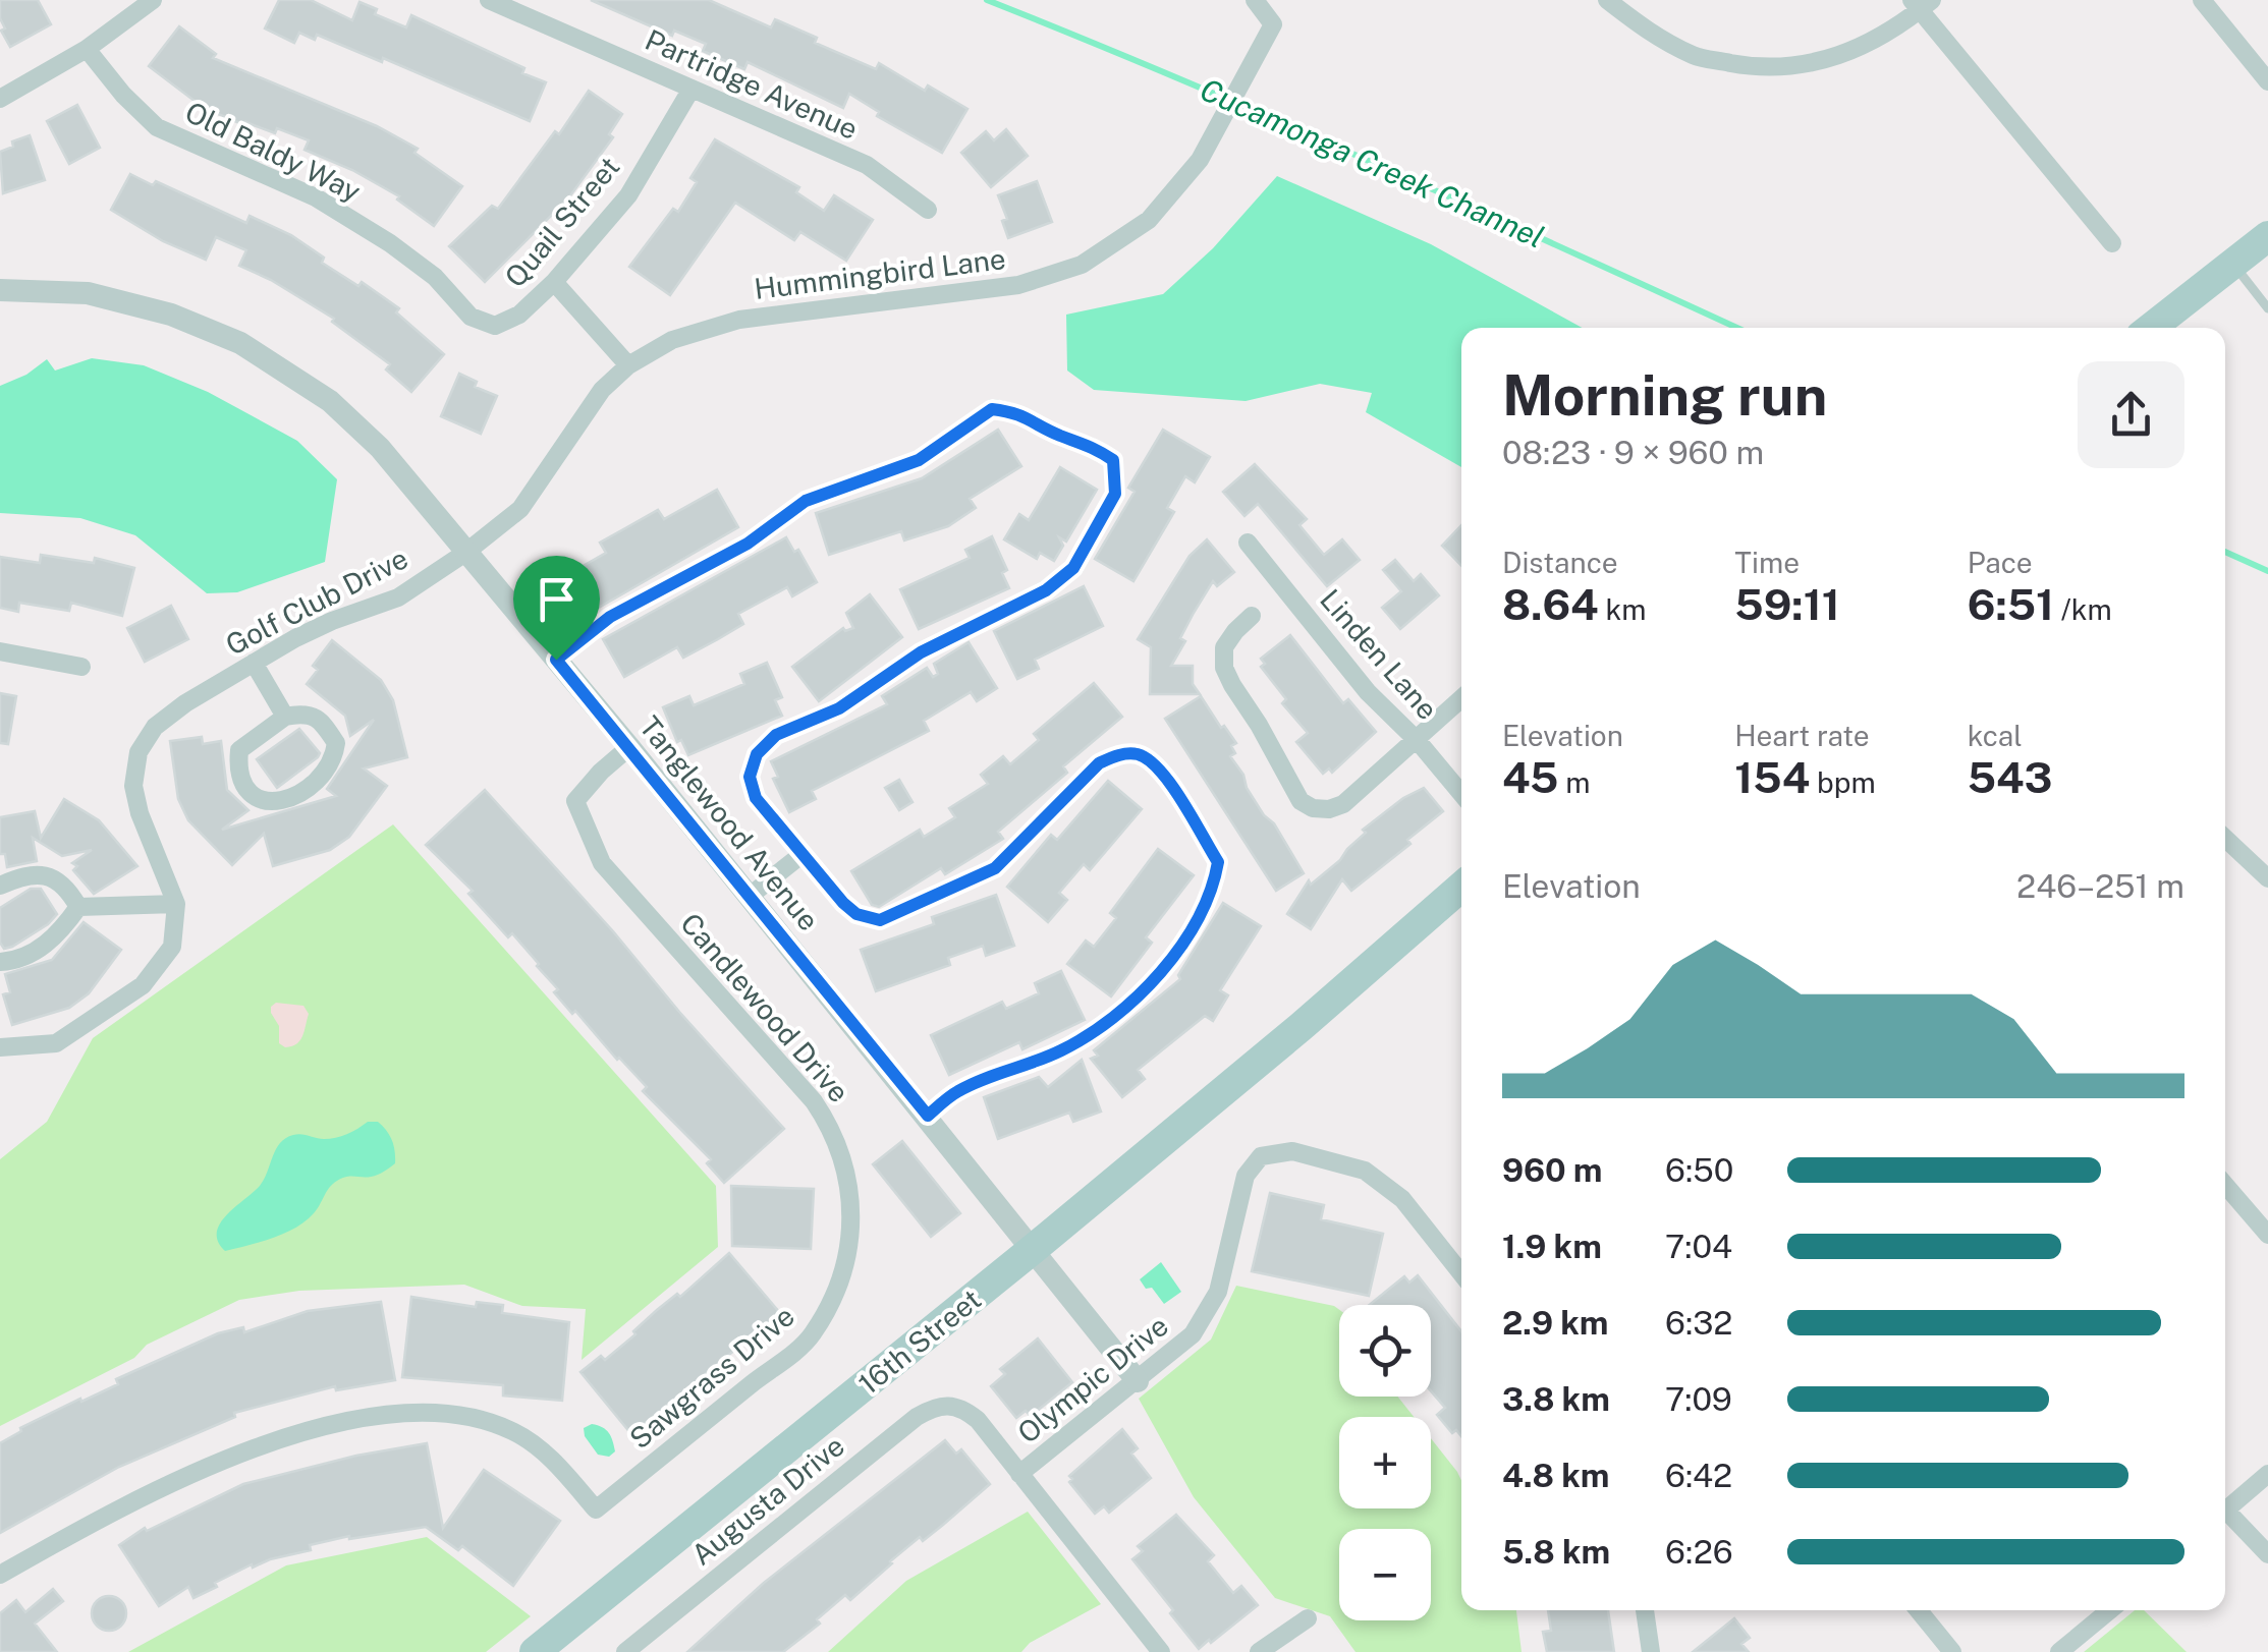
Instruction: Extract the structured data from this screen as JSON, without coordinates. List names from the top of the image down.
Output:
{
  "streets": {
    "main road": ["16th Street"],
    "street": [
      "Partridge Avenue",
      "Old Baldy Way",
      "Quail Street",
      "Hummingbird Lane",
      "Golf Club Drive",
      "Linden Lane",
      "Tanglewood Avenue",
      "Candlewood Drive",
      "Sawgrass Drive",
      "Olympic Drive",
      "Augusta Drive"
    ]
  },
  "crossings": [
    ["Partridge Avenue", "Quail Street"],
    ["Old Baldy Way", "Quail Street"],
    ["Hummingbird Lane", "Golf Club Drive"],
    ["Hummingbird Lane", "Tanglewood Avenue"],
    ["Golf Club Drive", "Tanglewood Avenue"],
    ["Tanglewood Avenue", "Candlewood Drive"],
    ["Tanglewood Avenue", "16th Street"],
    ["Tanglewood Avenue", "Olympic Drive"],
    ["Candlewood Drive", "Sawgrass Drive"],
    ["Olympic Drive", "Augusta Drive"]
  ],
  "water": ["Cucamonga Creek Channel"],
  "page": {
    "heading": ["Morning run", "08:23 · 9 × 960 m"],
    "stats": [
      ["Distance", "8.64 km"],
      ["Time", "59:11"],
      ["Pace", "6:51 /km"],
      ["Elevation", "45 m"],
      ["Heart rate", "154 bpm"],
      ["kcal", "543"]
    ],
    "chart": ["Elevation", "246–251 m"],
    "list": [
      {
        "name": "960 m",
        "note": "6:50"
      },
      {
        "name": "1.9 km",
        "note": "7:04"
      },
      {
        "name": "2.9 km",
        "note": "6:32"
      },
      {
        "name": "3.8 km",
        "note": "7:09"
      },
      {
        "name": "4.8 km",
        "note": "6:42"
      },
      {
        "name": "5.8 km",
        "note": "6:26"
      }
    ],
    "map_buttons": ["+", "−"]
  }
}
